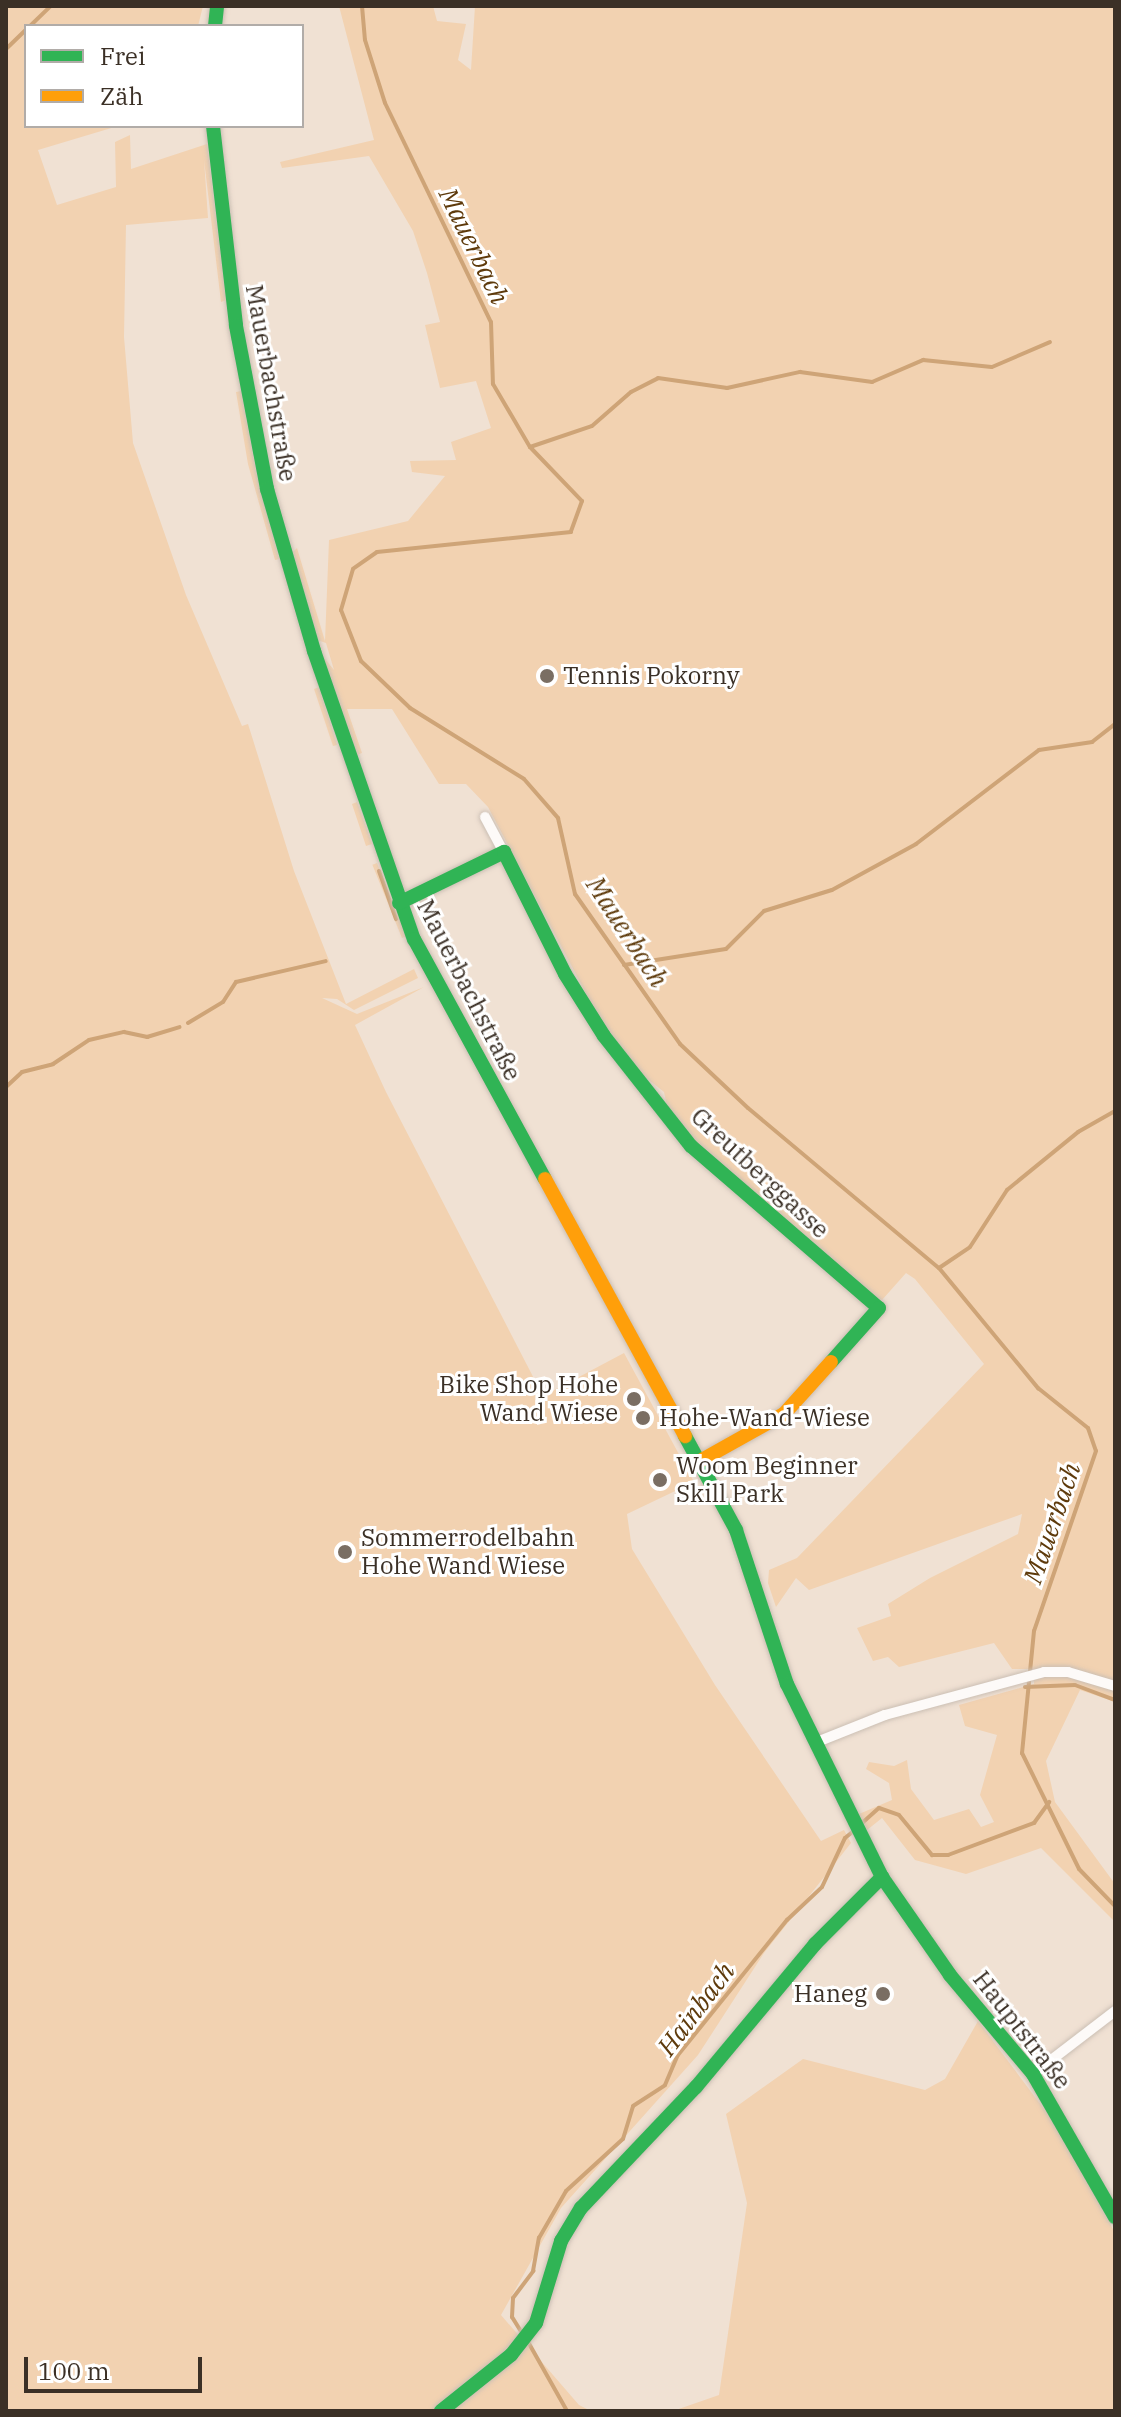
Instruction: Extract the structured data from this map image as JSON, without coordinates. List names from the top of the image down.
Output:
{
  "streets": {
    "main road": ["Mauerbachstraße", "Greutberggasse", "Hauptstraße"]
  },
  "crossings": [
    ["Mauerbachstraße", "Greutberggasse"],
    ["Mauerbachstraße", "Hauptstraße"]
  ],
  "water": ["Mauerbach", "Hainbach"],
  "places": [
    "Tennis Pokorny",
    "Bike Shop Hohe Wand Wiese",
    "Hohe-Wand-Wiese",
    "Woom Beginner Skill Park",
    "Sommerrodelbahn Hohe Wand Wiese",
    "Haneg"
  ],
  "legend": ["Frei", "Zäh"],
  "scale_bar": "100 m"
}
